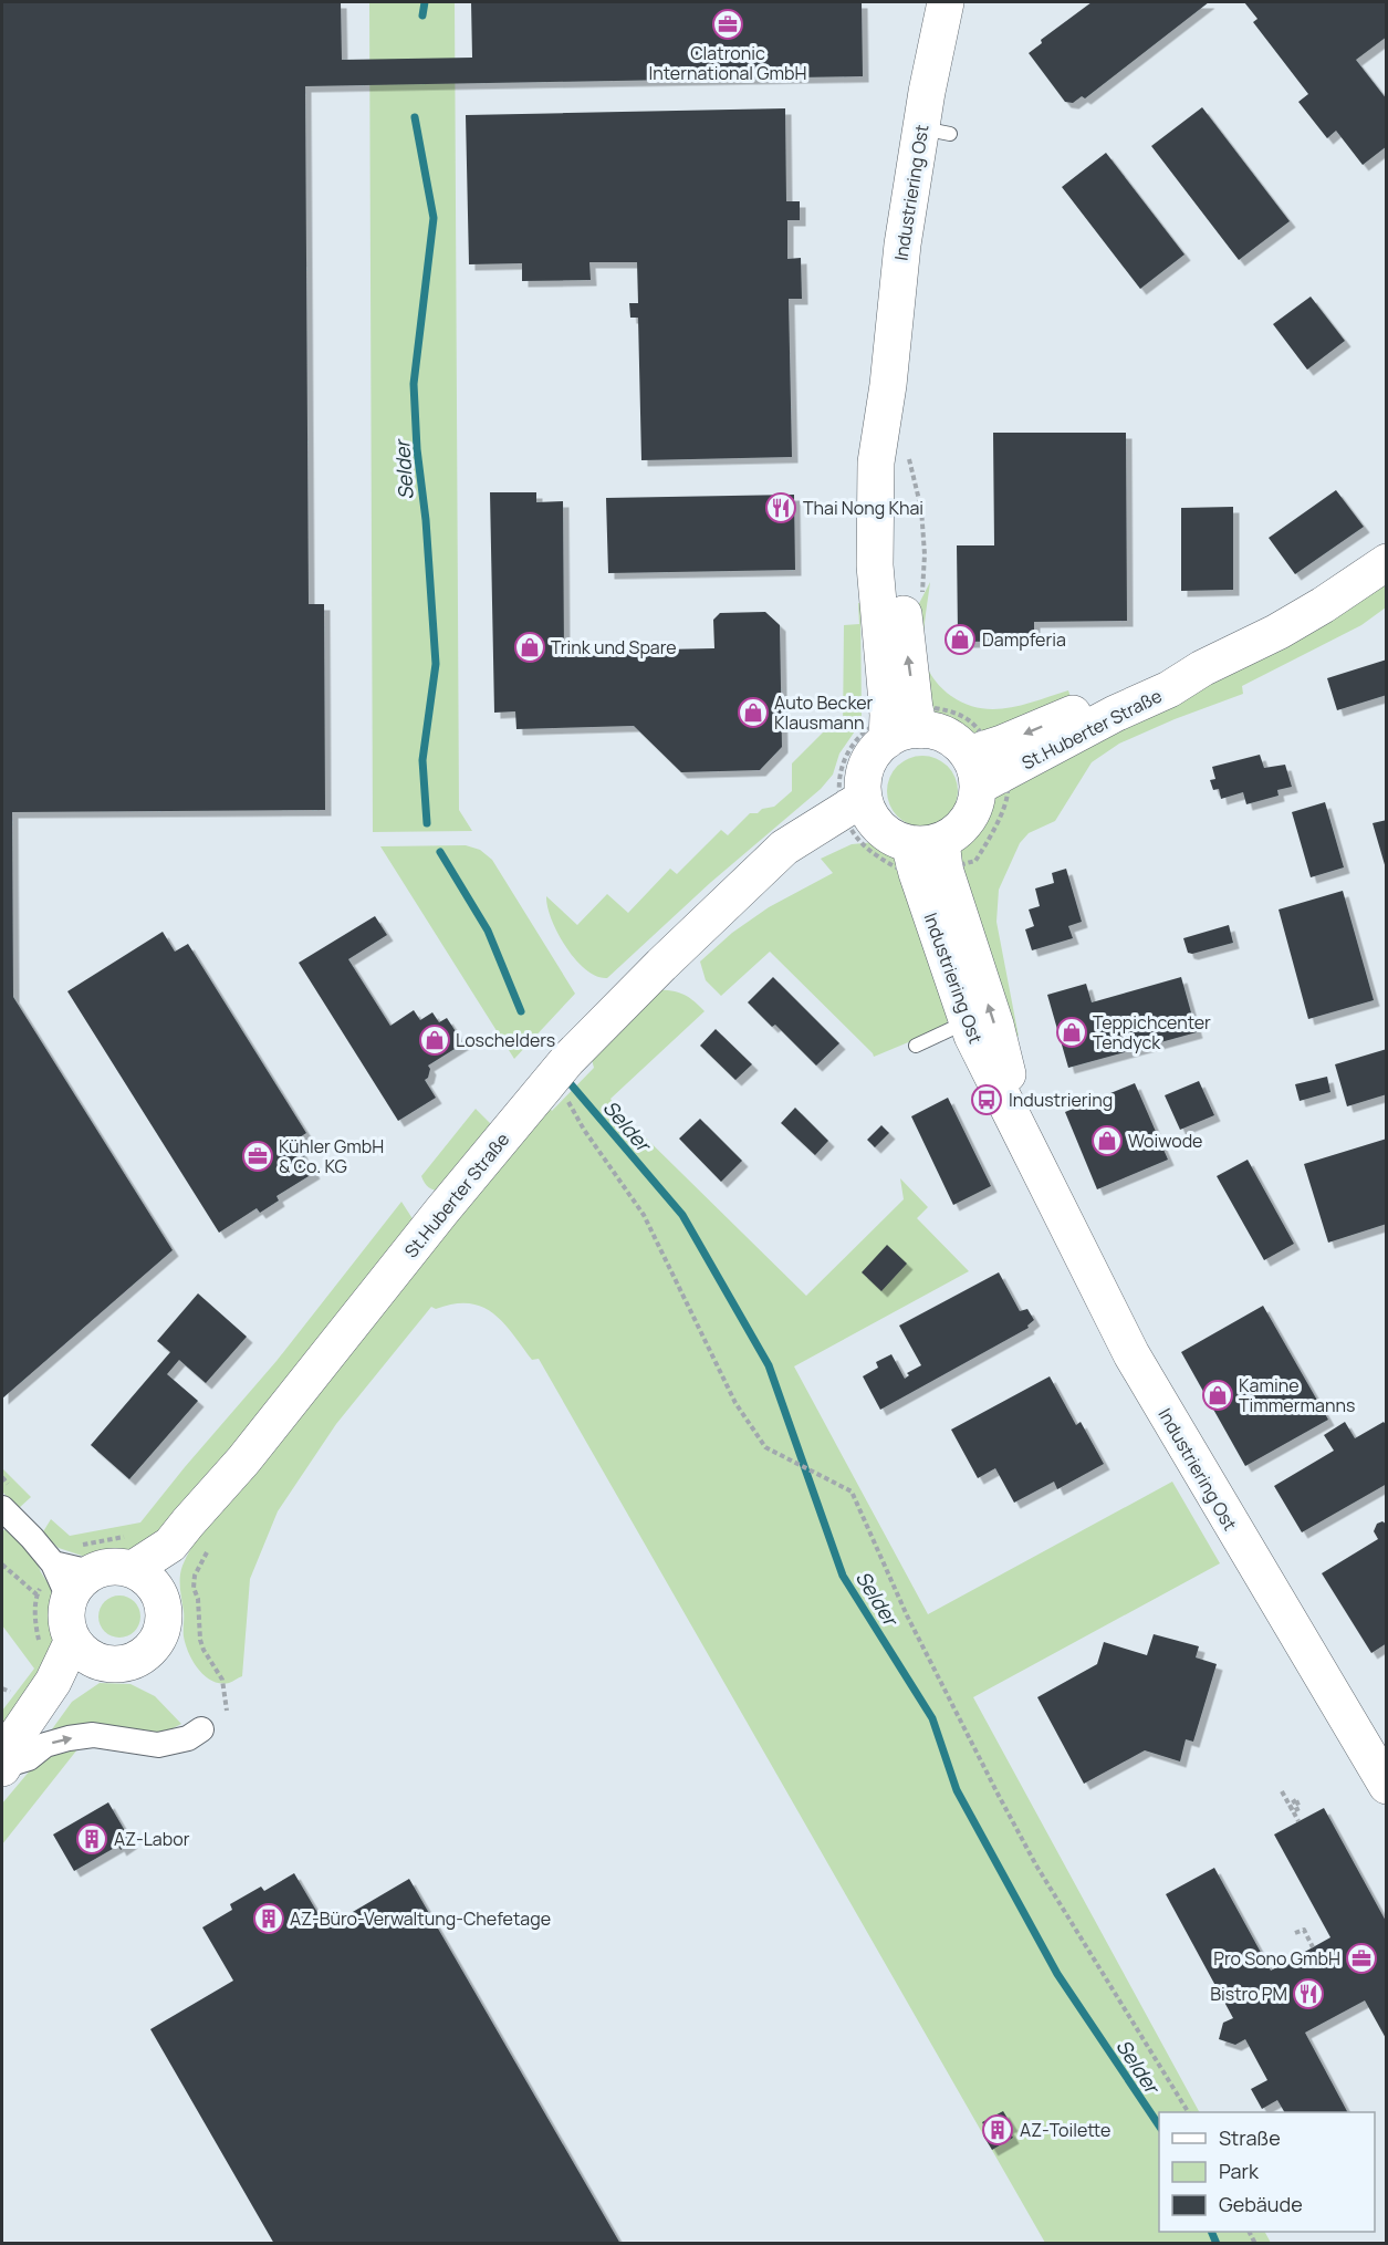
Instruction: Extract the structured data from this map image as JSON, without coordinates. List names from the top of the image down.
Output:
{
  "streets": {
    "street": ["Industriering Ost", "St.Huberter Straße"]
  },
  "crossings": [
    ["Industriering Ost", "St.Huberter Straße"]
  ],
  "water": ["Selder"],
  "places": {
    "office": ["Clatronic International GmbH", "Kühler GmbH & Co. KG", "Pro Sono GmbH"],
    "restaurant": ["Thai Nong Khai", "Bistro PM"],
    "shop": [
      "Dampferia",
      "Trink und Spare",
      "Auto Becker Klausmann",
      "Teppichcenter Tendyck",
      "Loschelders",
      "Woiwode",
      "Kamine Timmermanns"
    ],
    "bus stop": ["Industriering"],
    "building": ["AZ-Labor", "AZ-Büro-Verwaltung-Chefetage", "AZ-Toilette"]
  },
  "legend": ["Straße", "Park", "Gebäude"]
}
